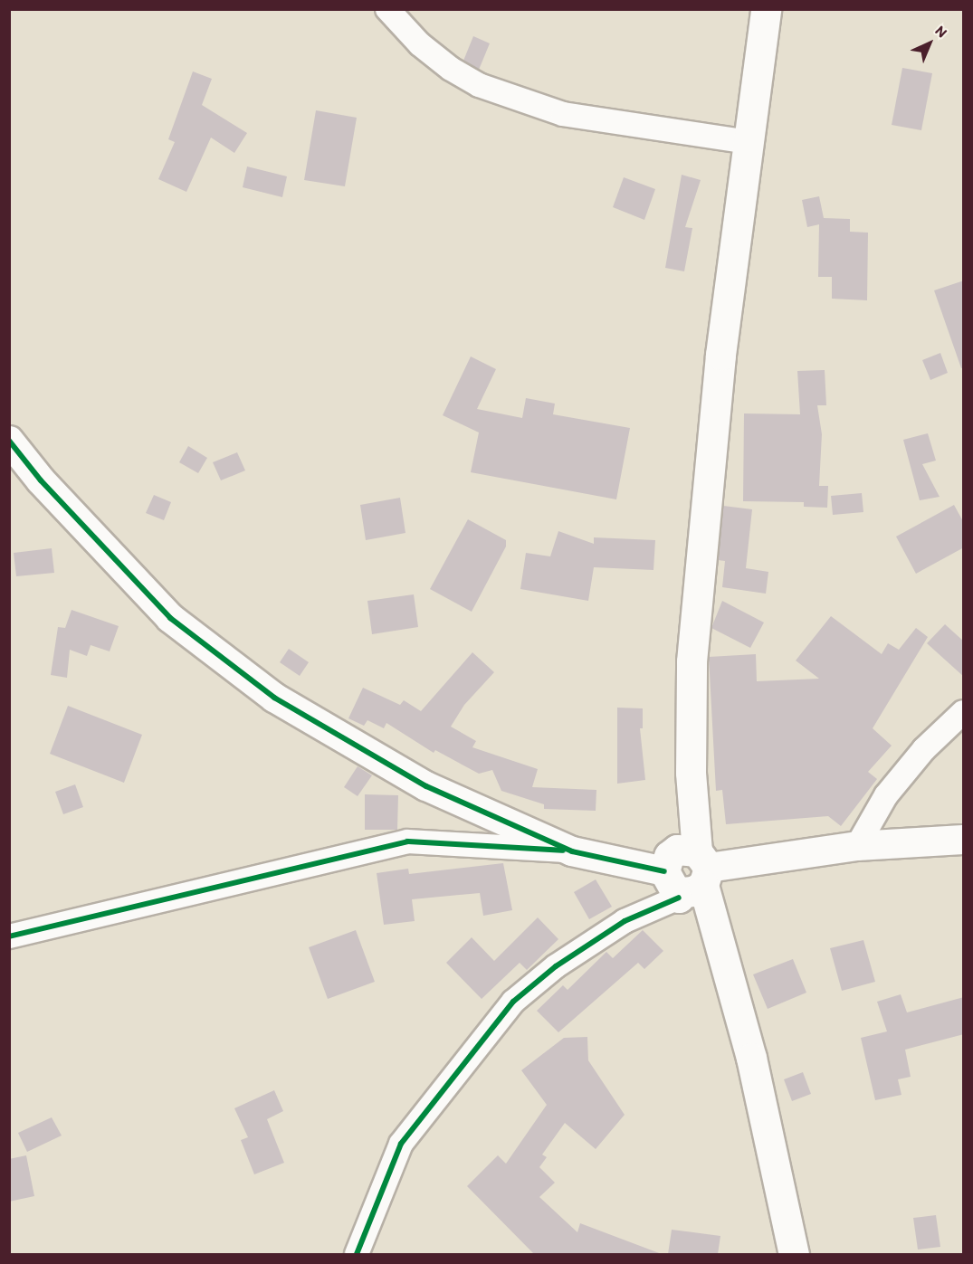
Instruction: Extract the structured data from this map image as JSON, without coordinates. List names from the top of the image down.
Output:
{
  "north": "top right"
}
